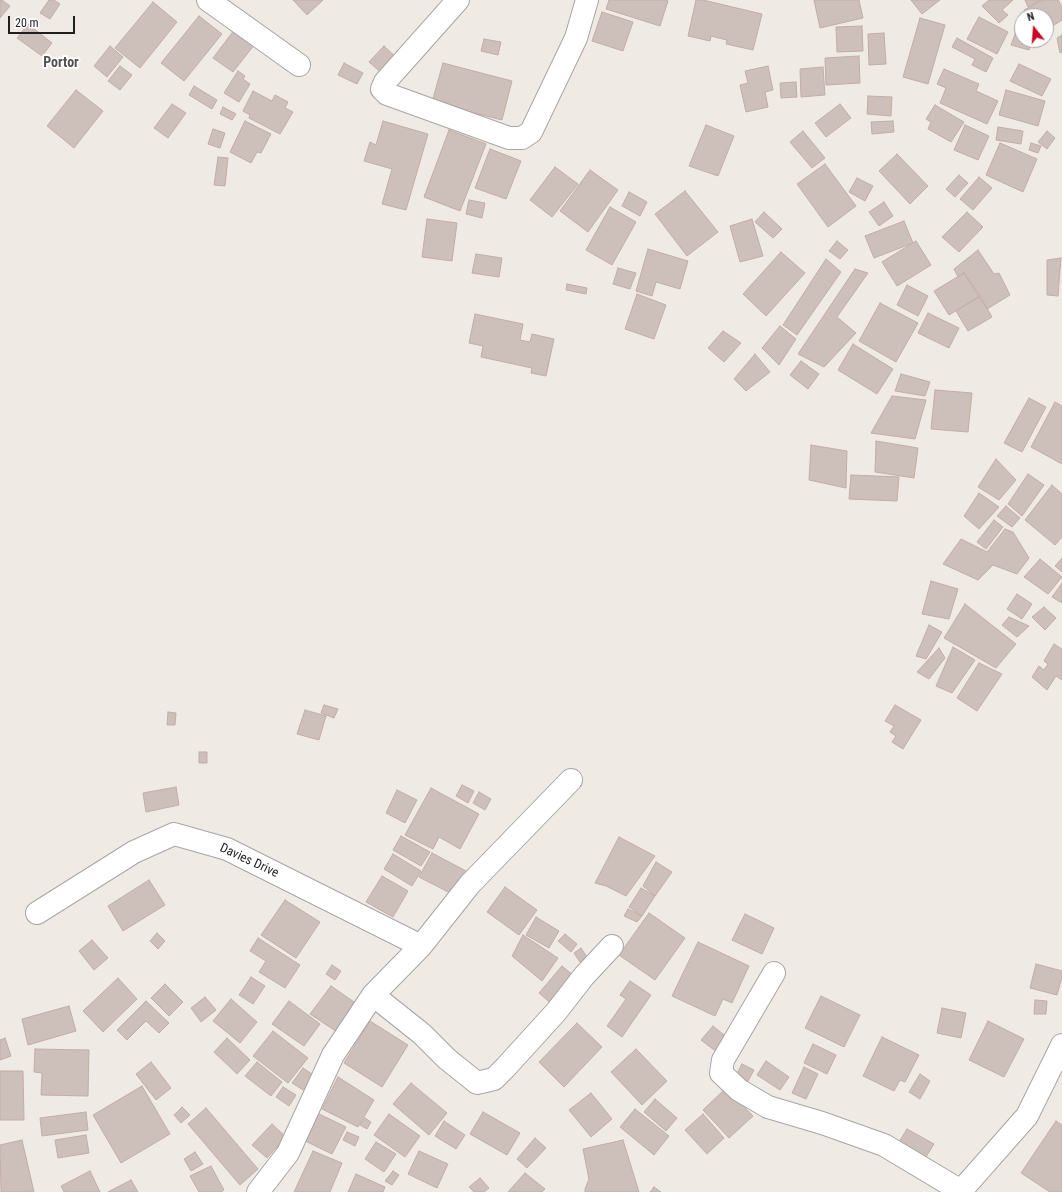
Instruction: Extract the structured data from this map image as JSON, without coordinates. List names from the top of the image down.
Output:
{
  "streets": {
    "street": ["Davies Drive"]
  },
  "districts": ["Portor"],
  "scale_bar": "20 m",
  "north": "top"
}
